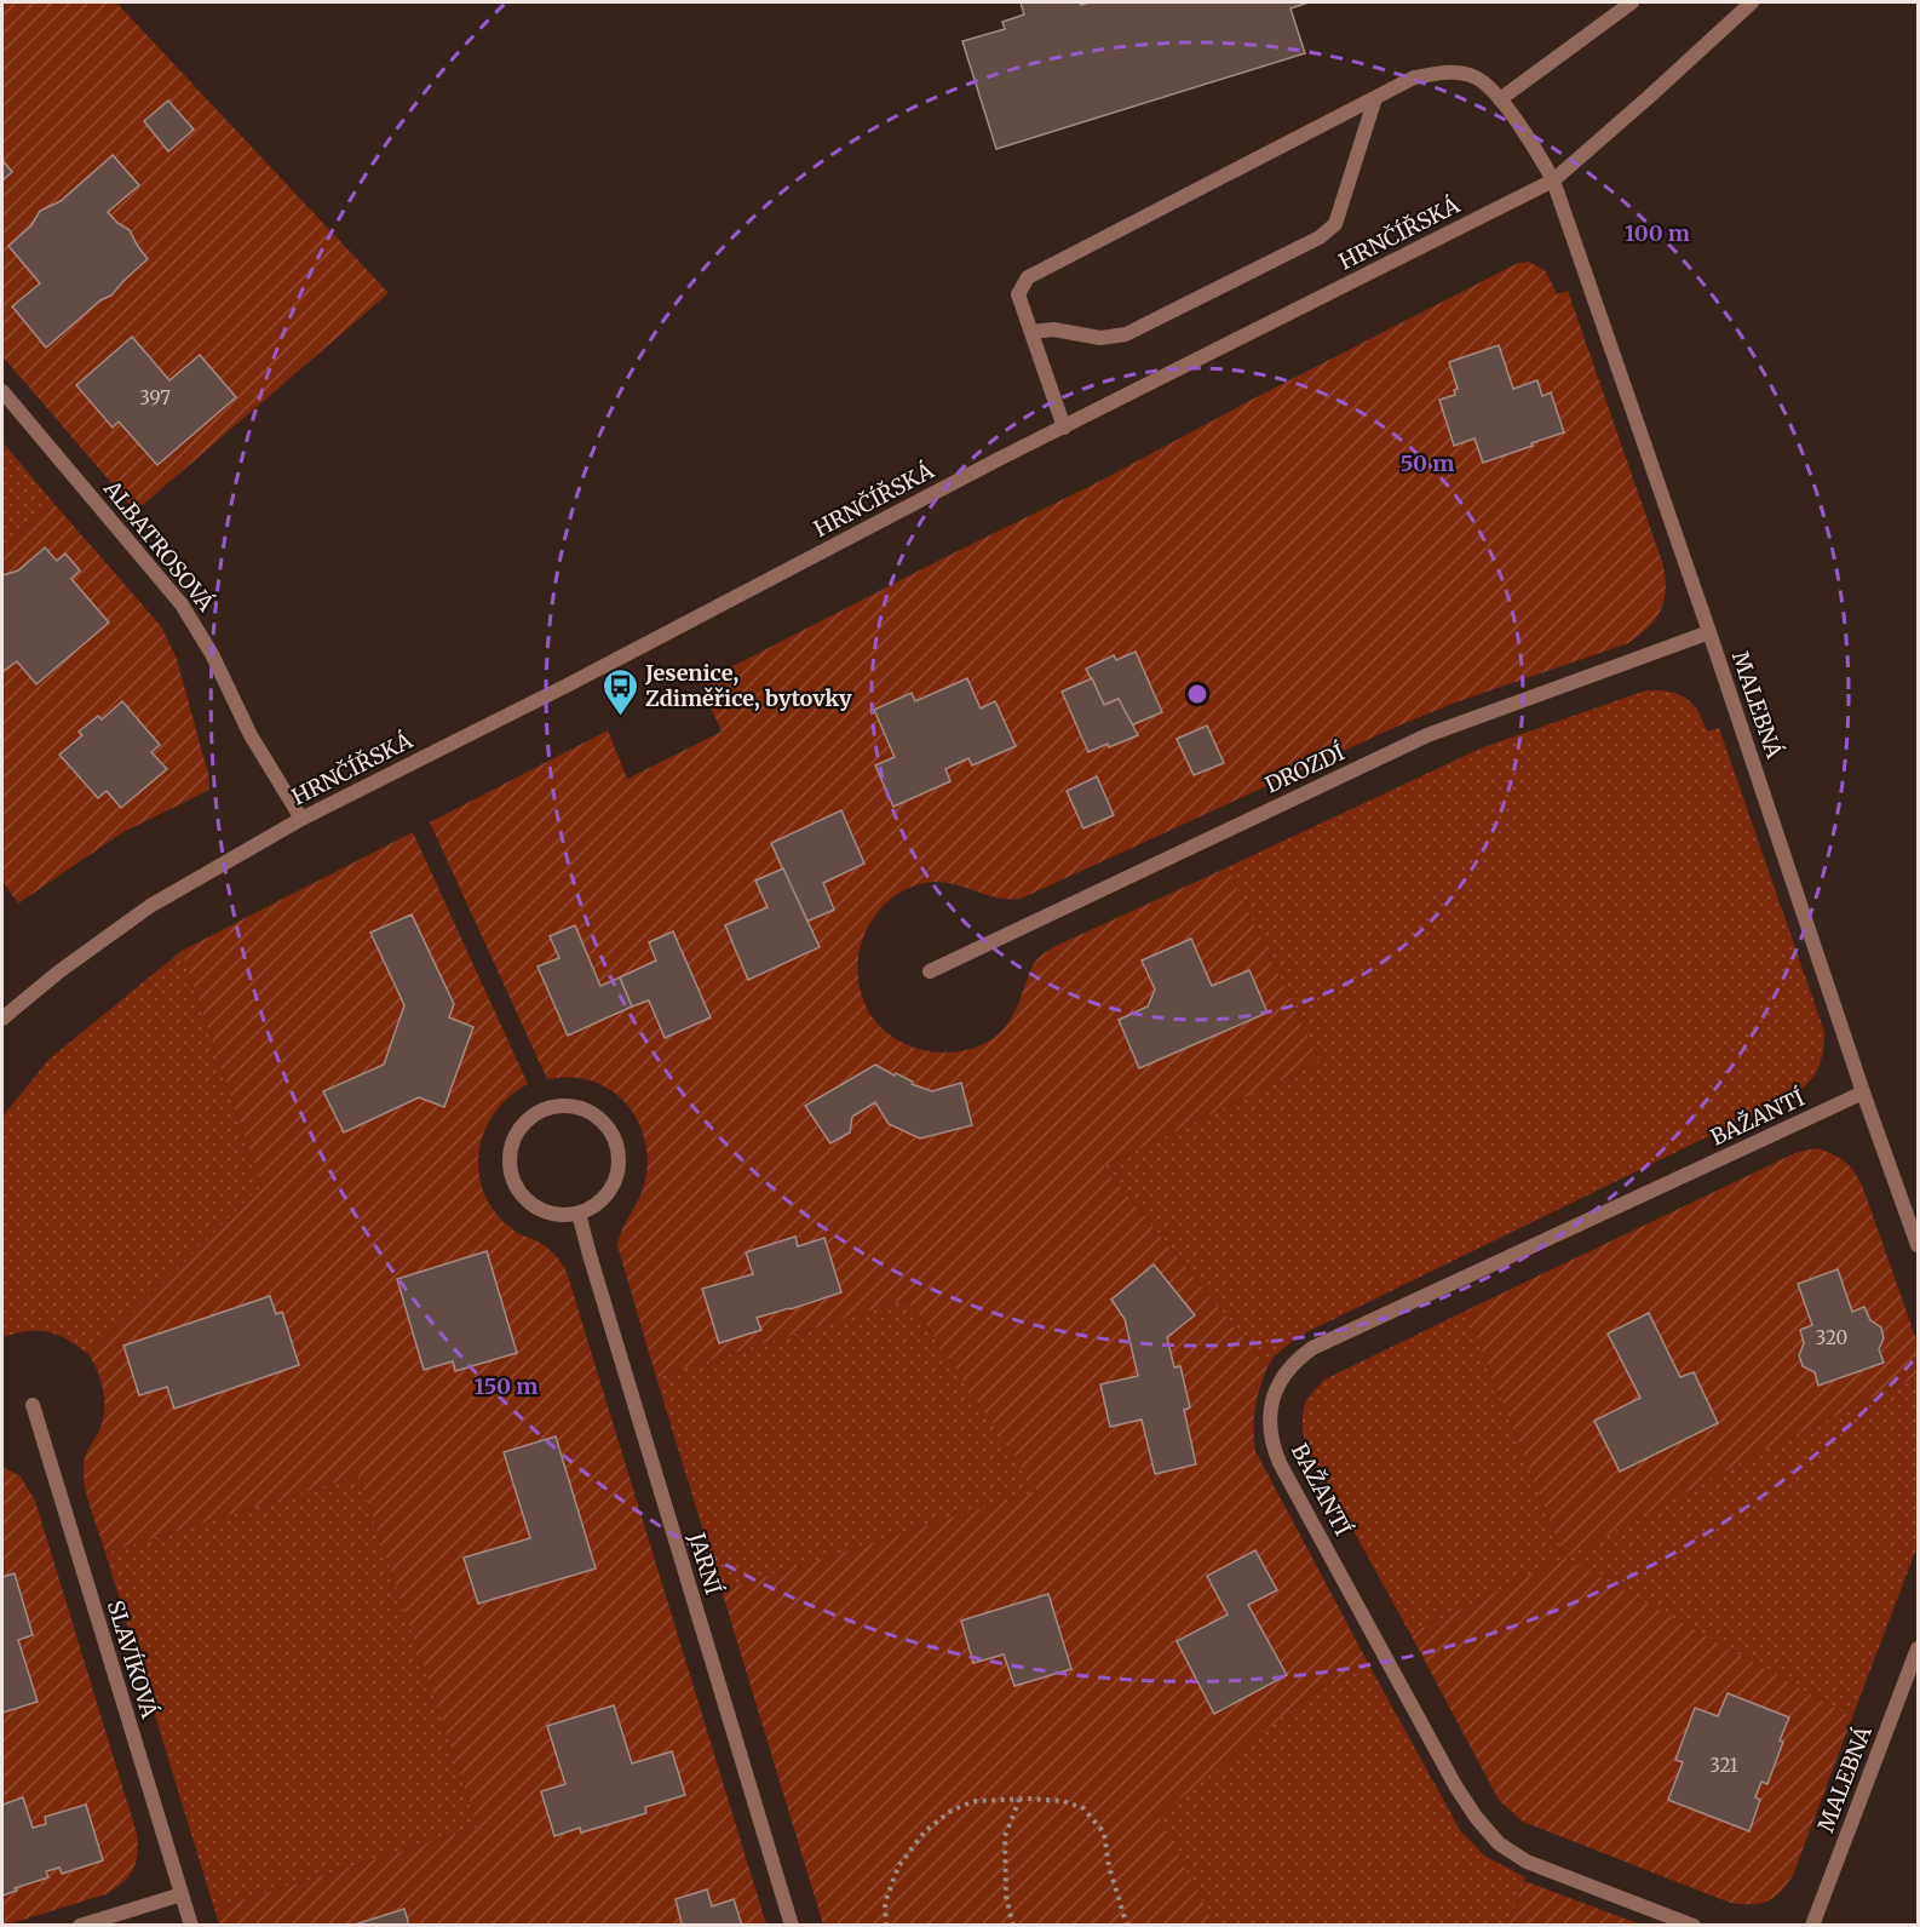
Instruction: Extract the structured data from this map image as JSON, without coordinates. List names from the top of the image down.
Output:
{
  "streets": {
    "street": [
      "HRNČÍŘSKÁ",
      "ALBATROSOVÁ",
      "MALEBNÁ",
      "DROZDÍ",
      "BAŽANTÍ",
      "JARNÍ",
      "SLAVÍKOVÁ"
    ]
  },
  "crossings": [
    ["HRNČÍŘSKÁ", "ALBATROSOVÁ"],
    ["HRNČÍŘSKÁ", "MALEBNÁ"],
    ["MALEBNÁ", "DROZDÍ"],
    ["MALEBNÁ", "BAŽANTÍ"]
  ],
  "places": {
    "bus stop": ["Jesenice, Zdiměřice, bytovky"]
  },
  "house_numbers": ["397", "320", "321"],
  "rings": ["100 m", "50 m", "150 m"]
}
